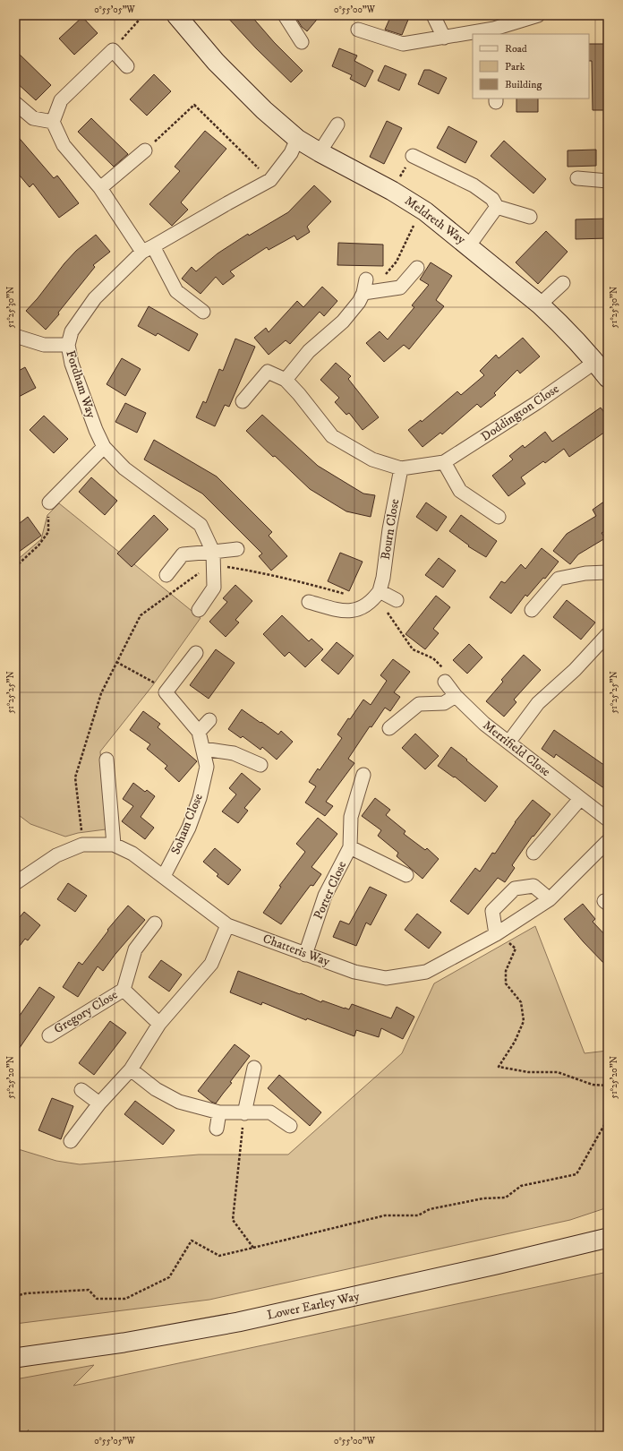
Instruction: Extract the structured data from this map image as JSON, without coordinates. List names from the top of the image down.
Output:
{
  "streets": {
    "main road": ["Meldreth Way", "Lower Earley Way"],
    "street": [
      "Fordham Way",
      "Doddington Close",
      "Bourn Close",
      "Merrifield Close",
      "Soham Close",
      "Porter Close",
      "Chatteris Way",
      "Gregory Close"
    ]
  },
  "crossings": [
    ["Meldreth Way", "Fordham Way"],
    ["Meldreth Way", "Doddington Close"],
    ["Doddington Close", "Bourn Close"],
    ["Soham Close", "Chatteris Way"],
    ["Porter Close", "Chatteris Way"]
  ],
  "legend": ["Road", "Park", "Building"],
  "coordinates": [
    "0°55'05\"W",
    "0°55'00\"W",
    "51°25'30\"N",
    "51°25'25\"N",
    "51°25'20\"N"
  ]
}
